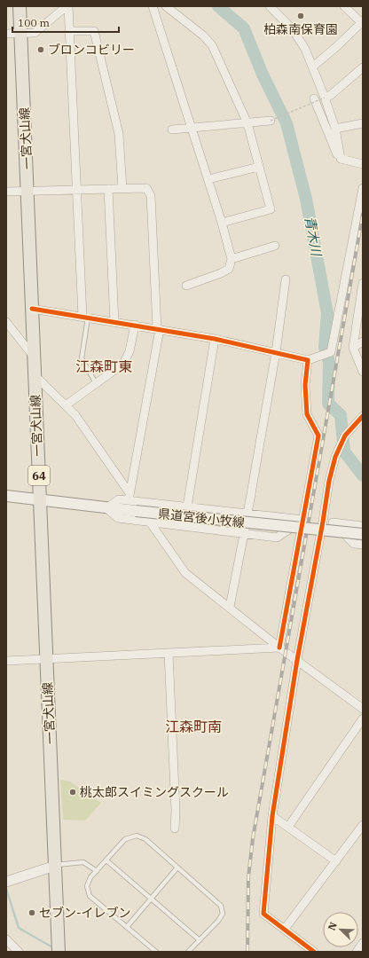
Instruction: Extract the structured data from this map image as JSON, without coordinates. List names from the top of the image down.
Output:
{
  "streets": {
    "main road": ["一宮犬山線", "64", "県道宮後小牧線"]
  },
  "crossings": [
    ["一宮犬山線", "県道宮後小牧線"]
  ],
  "districts": ["江森町東", "江森町南"],
  "water": ["青木川"],
  "places": [
    "柏森南保育園",
    "ブロンコビリー",
    "桃太郎スイミングスクール",
    "セブン-イレブン"
  ],
  "scale_bar": "100 m",
  "north": "top left"
}
